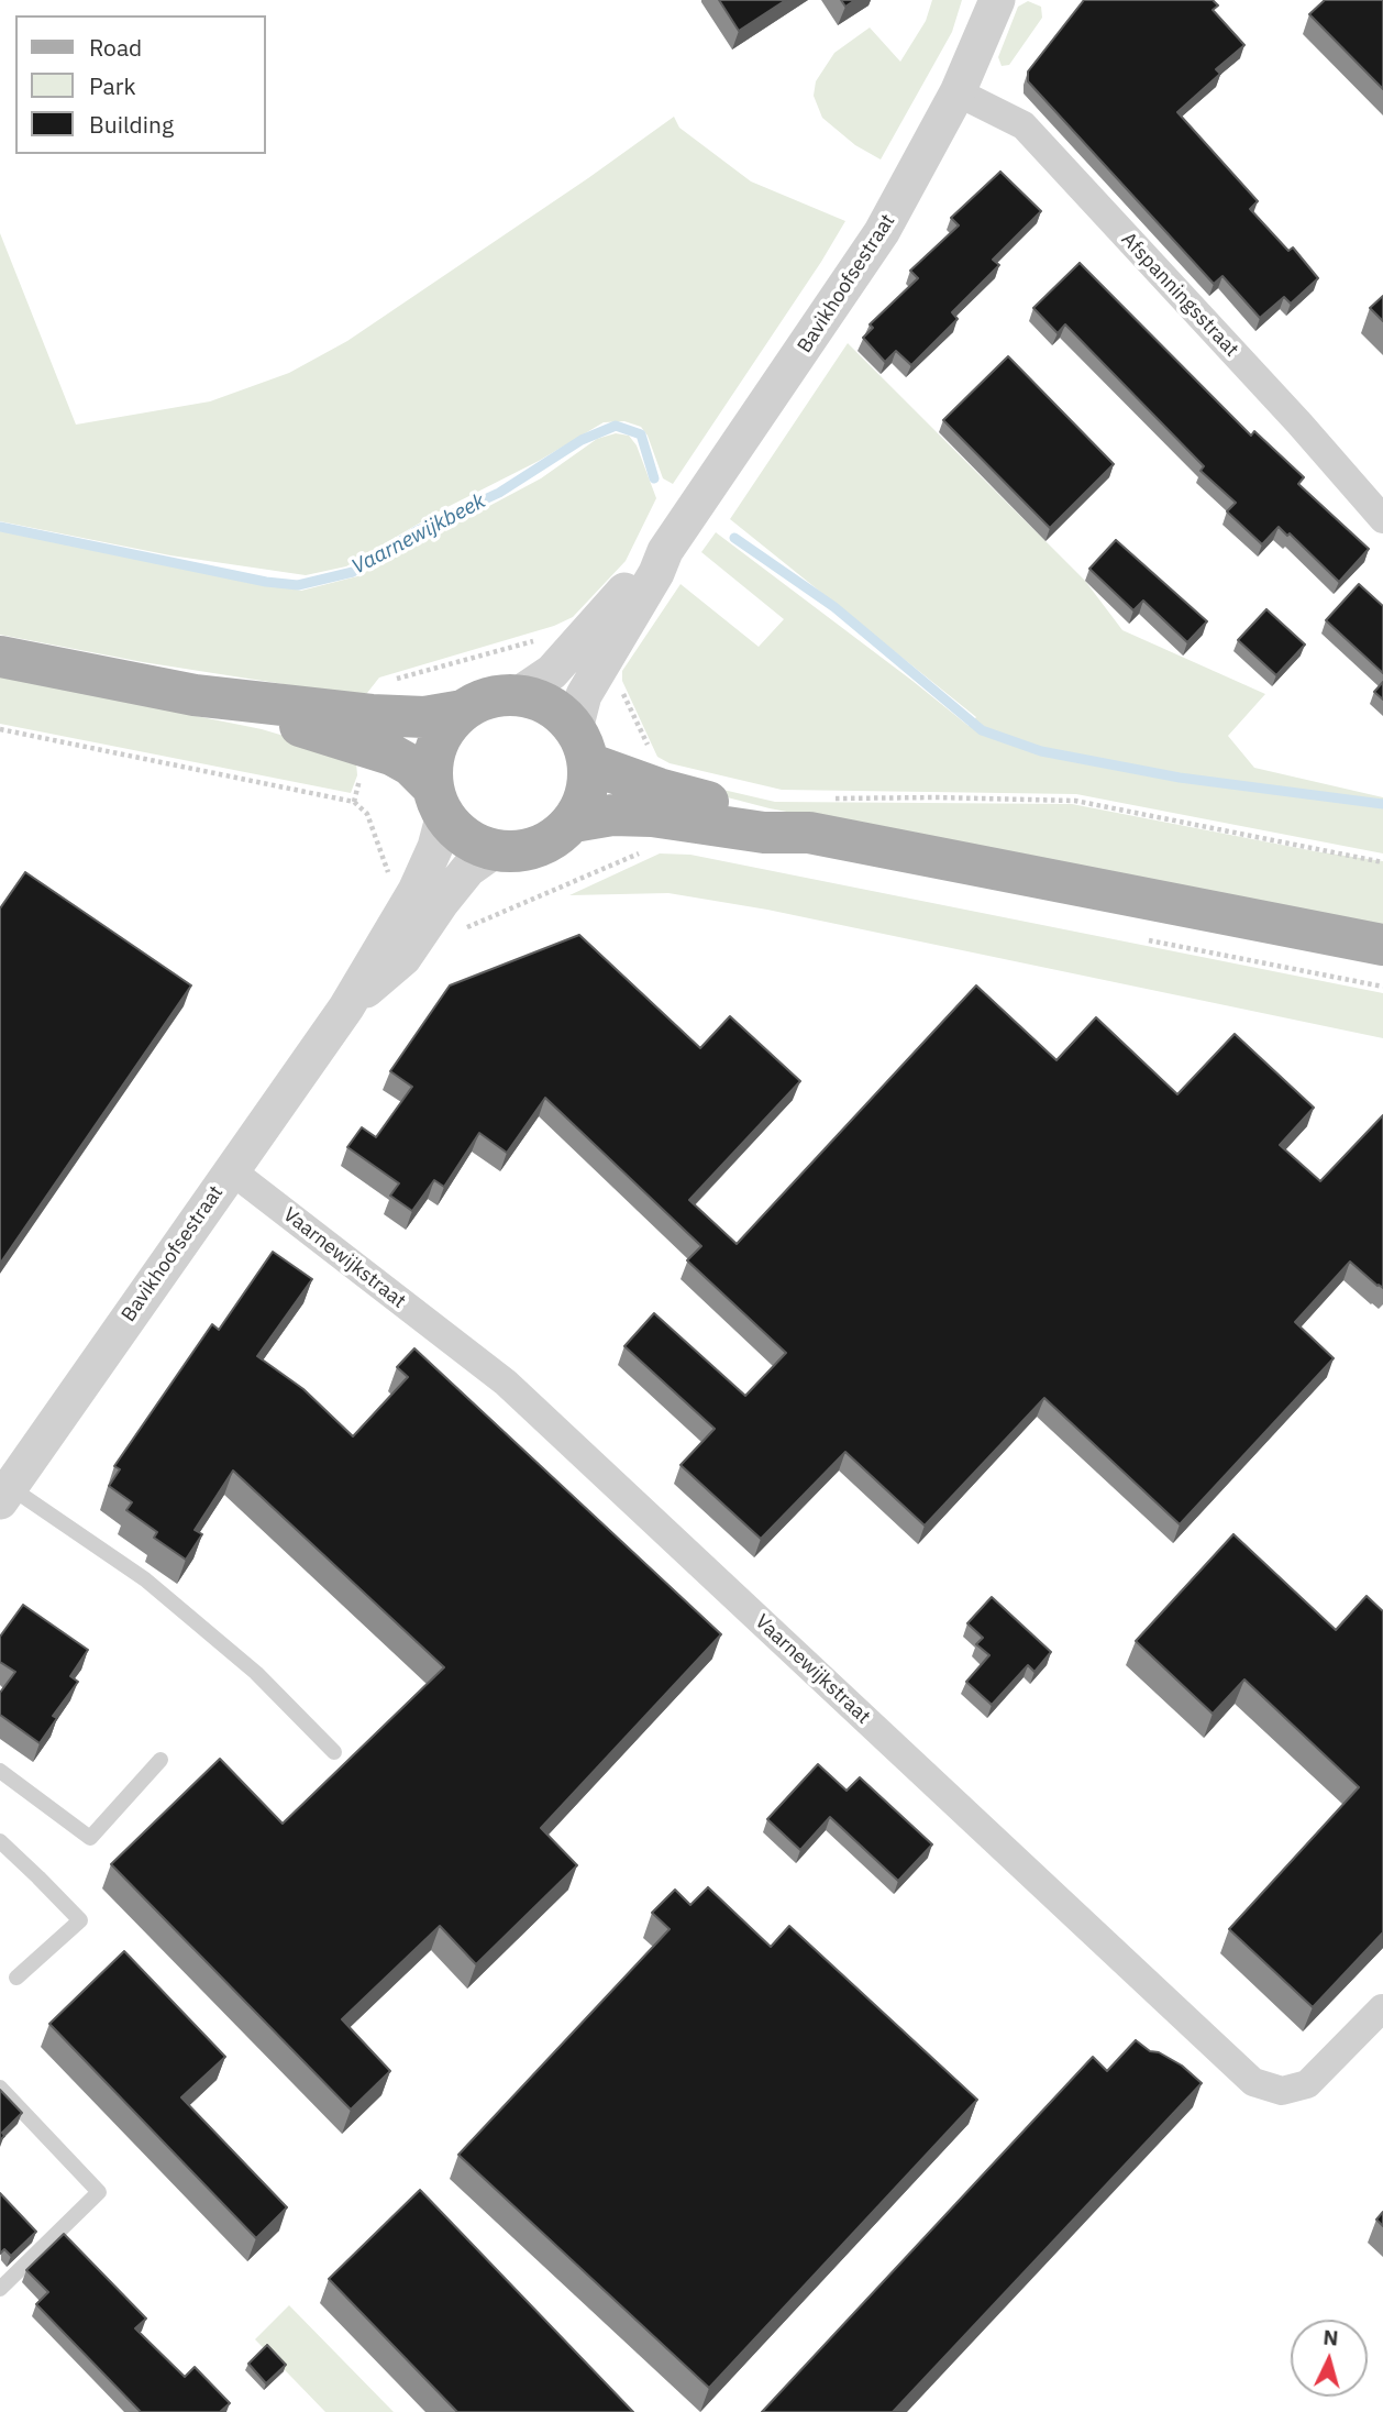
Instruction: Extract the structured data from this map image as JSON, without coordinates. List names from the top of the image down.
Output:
{
  "streets": {
    "street": ["Bavikhoofsestraat", "Afspanningsstraat", "Vaarnewijkstraat"]
  },
  "crossings": [
    ["Bavikhoofsestraat", "Afspanningsstraat"],
    ["Bavikhoofsestraat", "Vaarnewijkstraat"]
  ],
  "water": ["Vaarnewijkbeek"],
  "legend": ["Road", "Park", "Building"],
  "north": "top"
}
